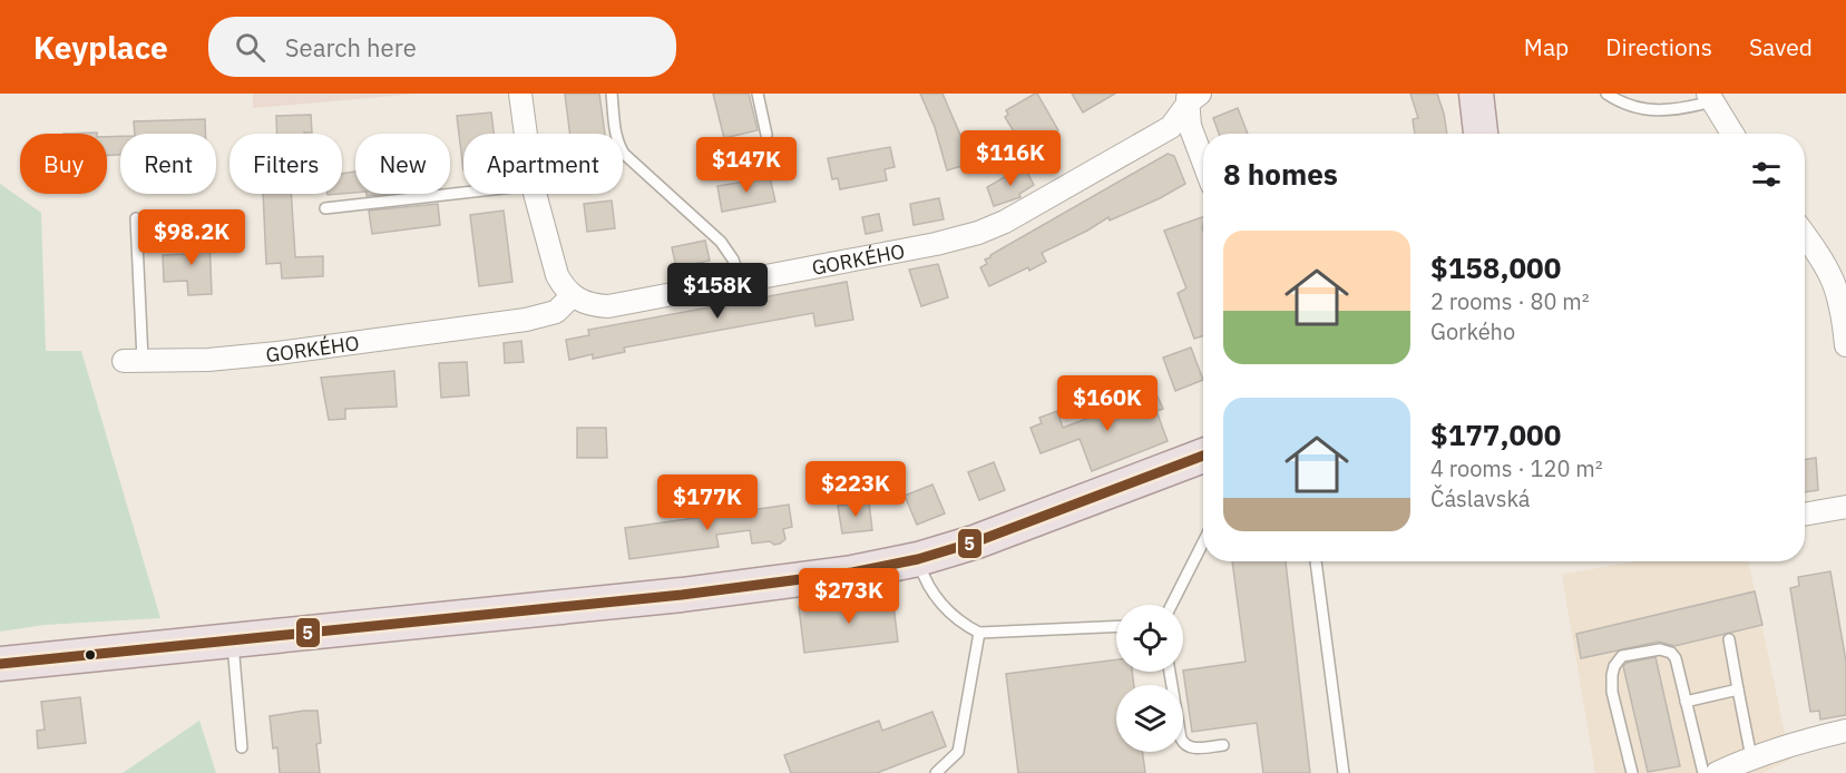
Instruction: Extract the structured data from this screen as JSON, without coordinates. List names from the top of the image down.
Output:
{
  "streets": {
    "street": ["GORKÉHO"]
  },
  "lines": ["transit line 5"],
  "page": {
    "header": "Keyplace",
    "search": "Search here",
    "nav": ["Map", "Directions", "Saved"],
    "price": [
      "$116K",
      "$147K",
      "$98.2K",
      "$158K",
      "$160K",
      "$223K",
      "$177K",
      "$273K"
    ],
    "chip": [
      "Buy",
      "Rent",
      "Filters",
      "New",
      "Apartment"
    ],
    "heading": "8 homes",
    "list": [
      {
        "name": "$158,000",
        "note": "2 rooms · 80 m² · Gorkého"
      },
      {
        "name": "$177,000",
        "note": "4 rooms · 120 m² · Čáslavská"
      }
    ]
  }
}
